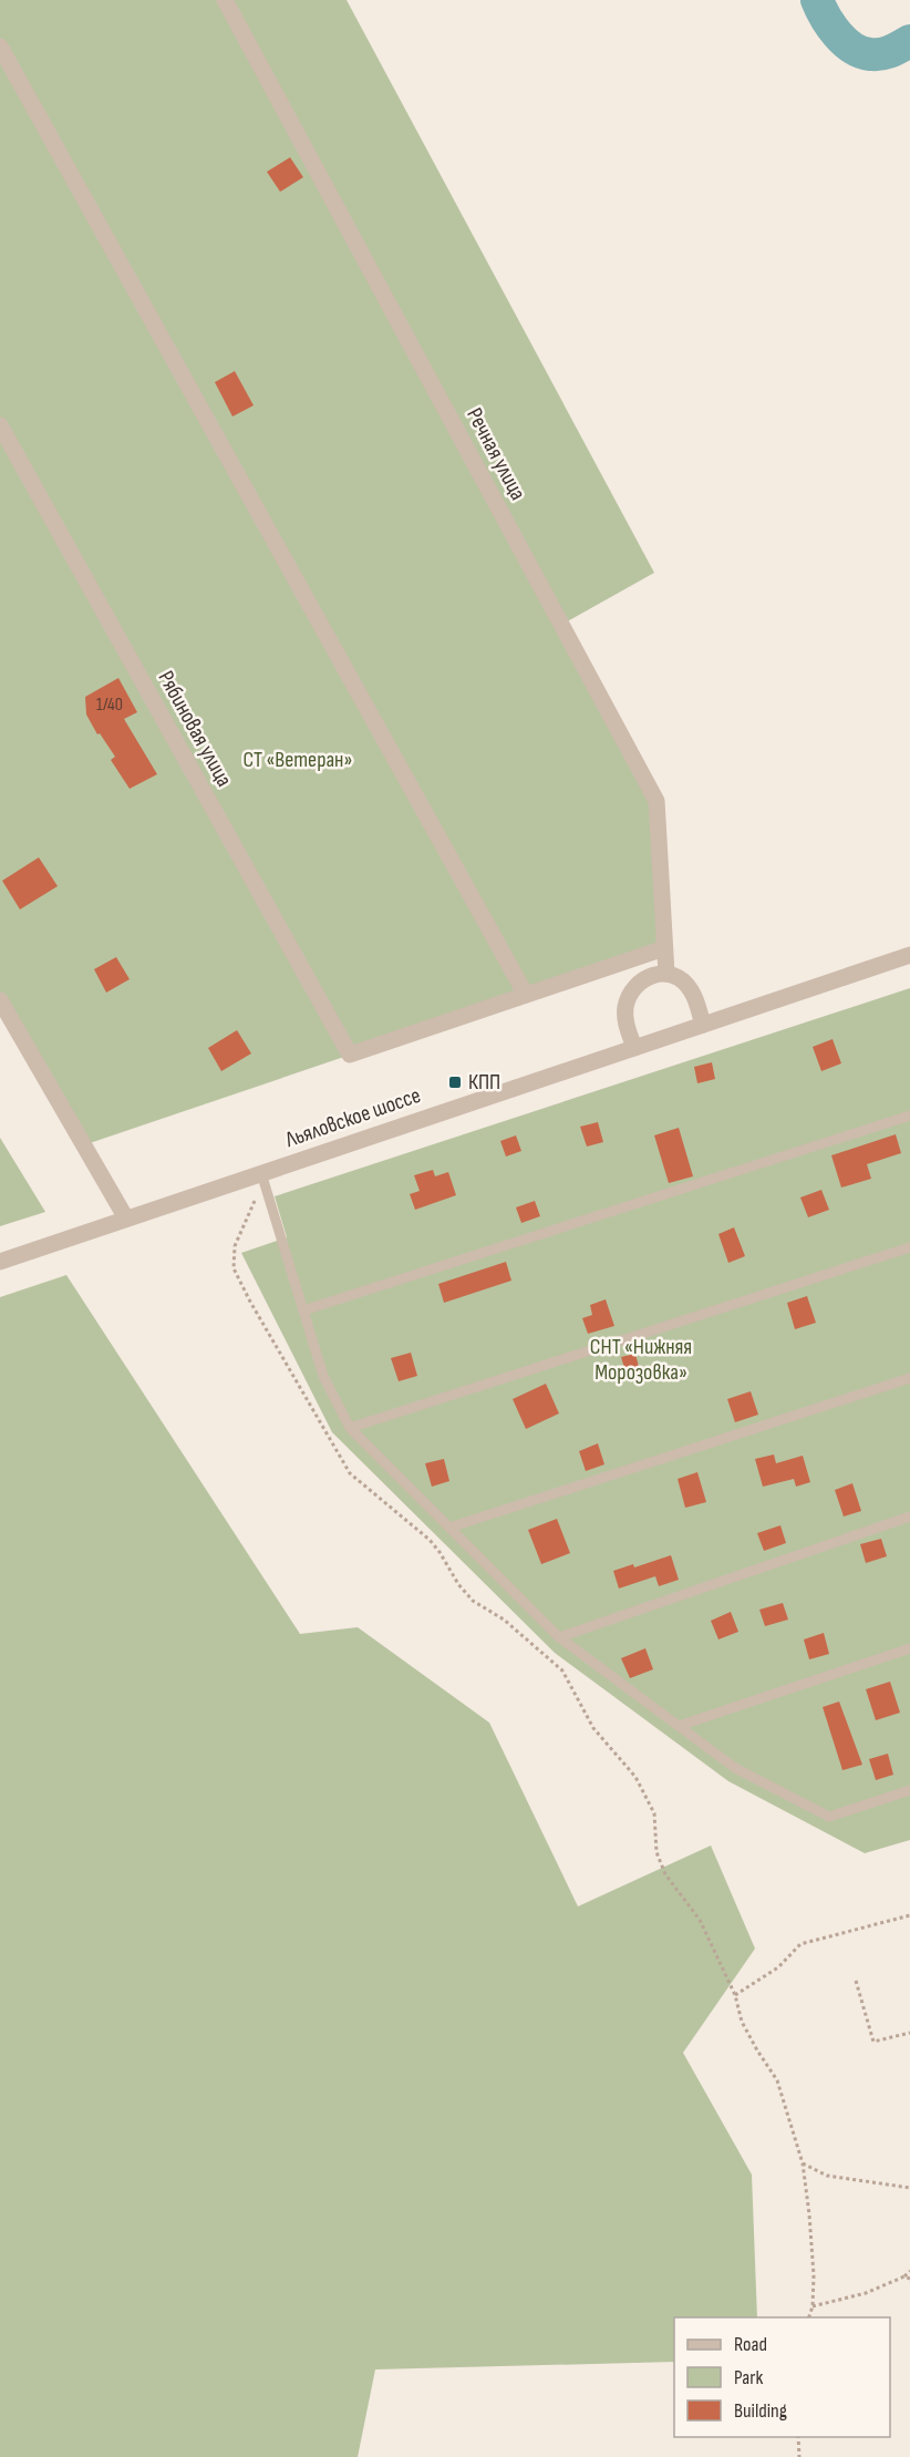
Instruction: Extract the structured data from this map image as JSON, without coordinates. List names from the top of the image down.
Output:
{
  "streets": {
    "street": ["Речная улица", "Рябиновая улица", "Льяловское шоссе"]
  },
  "crossings": [
    ["Речная улица", "Льяловское шоссе"]
  ],
  "parks": ["СТ «Ветеран»", "СНТ «Нижняя Морозовка»"],
  "places": {
    "transit": ["КПП"]
  },
  "house_numbers": ["1/40"],
  "legend": ["Road", "Park", "Building"]
}
